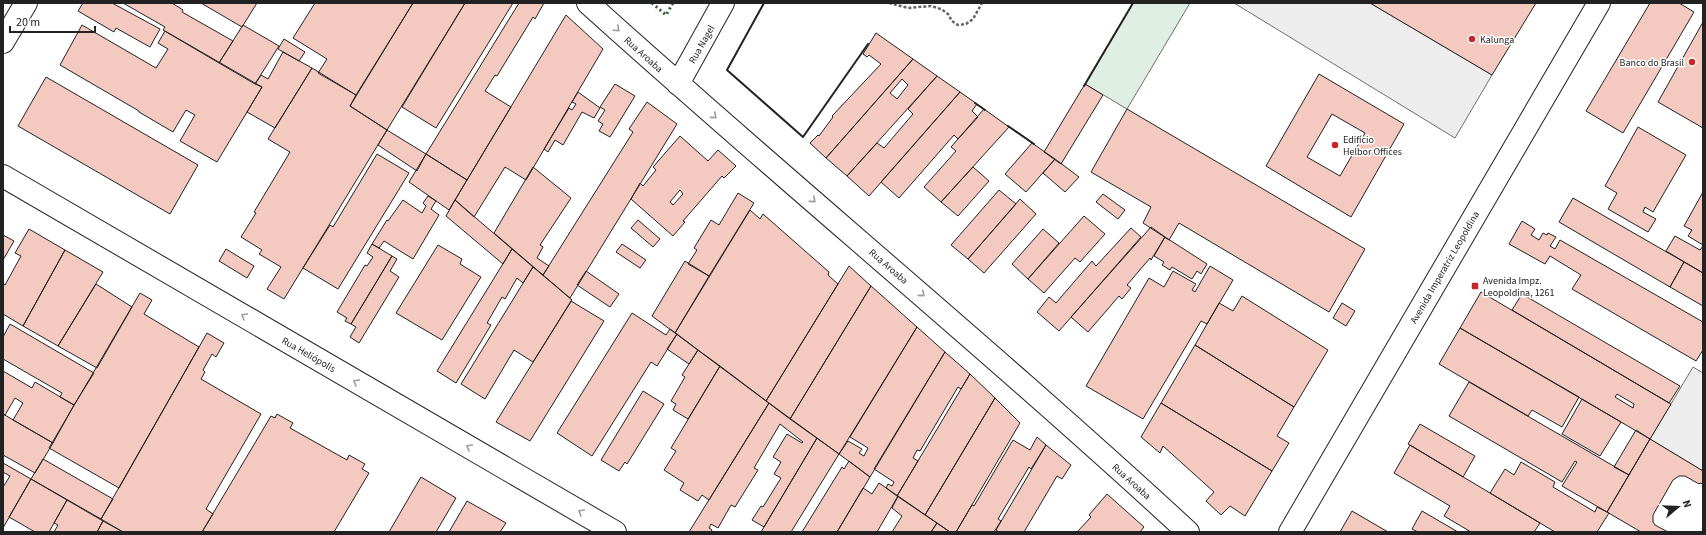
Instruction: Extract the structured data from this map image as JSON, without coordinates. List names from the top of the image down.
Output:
{
  "streets": {
    "street": [
      "Rua Nagel",
      "Rua Aroaba",
      "Avenida Imperatriz Leopoldina",
      "Rua Heliópolis"
    ]
  },
  "crossings": [
    ["Rua Nagel", "Rua Aroaba"]
  ],
  "one_way": ["Rua Aroaba", "Rua Heliópolis"],
  "places": {
    "other": ["Kalunga", "Banco do Brasil", "Edifício Helbor Offices"],
    "transit": ["Avenida Impz. Leopoldina, 1261"]
  },
  "scale_bar": "20 m",
  "north": "right"
}
